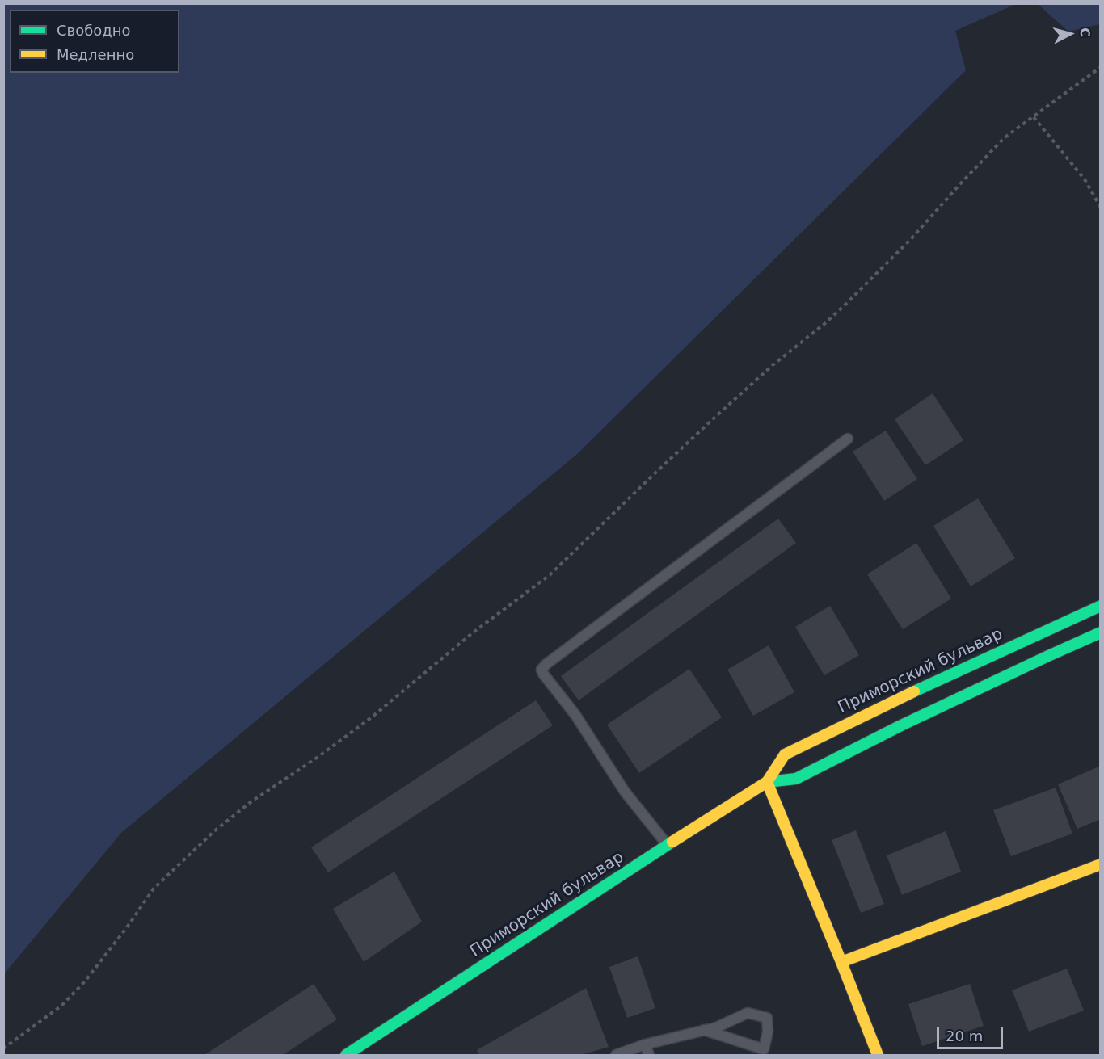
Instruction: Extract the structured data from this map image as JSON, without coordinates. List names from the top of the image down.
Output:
{
  "streets": {
    "street": ["Приморский бульвар"]
  },
  "legend": ["Свободно", "Медленно"],
  "scale_bar": "20 m",
  "north": "right"
}
